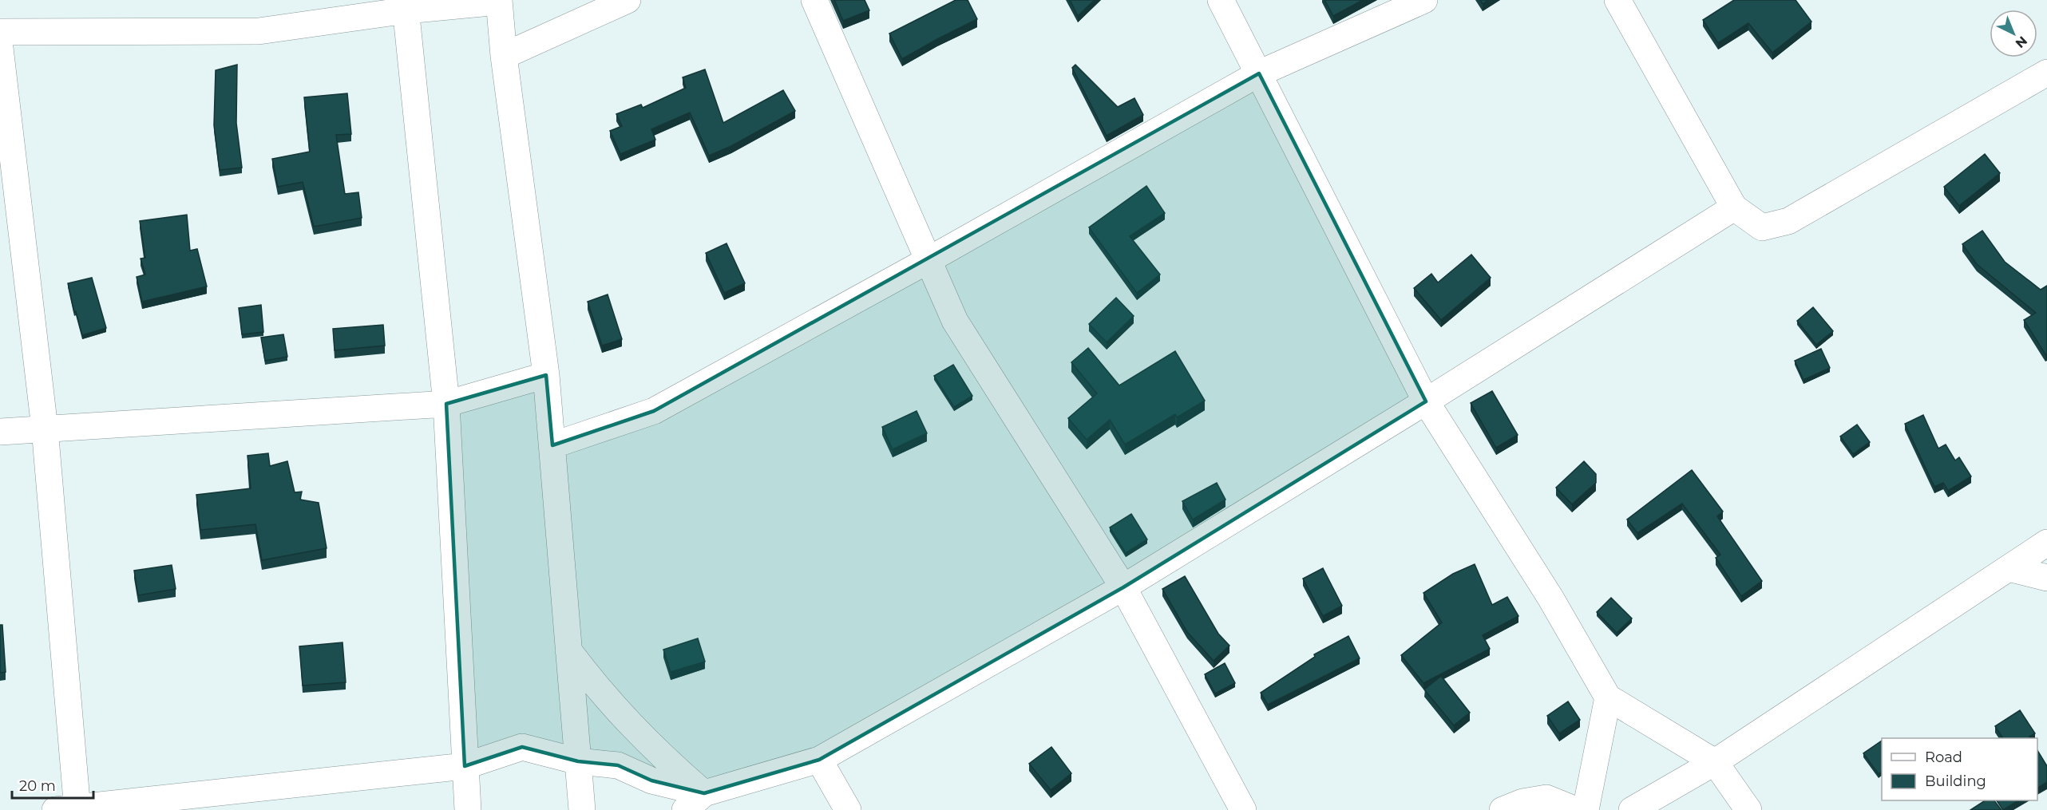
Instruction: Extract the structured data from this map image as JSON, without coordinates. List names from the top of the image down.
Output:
{
  "legend": ["Road", "Building"],
  "scale_bar": "20 m",
  "north": "bottom right"
}
